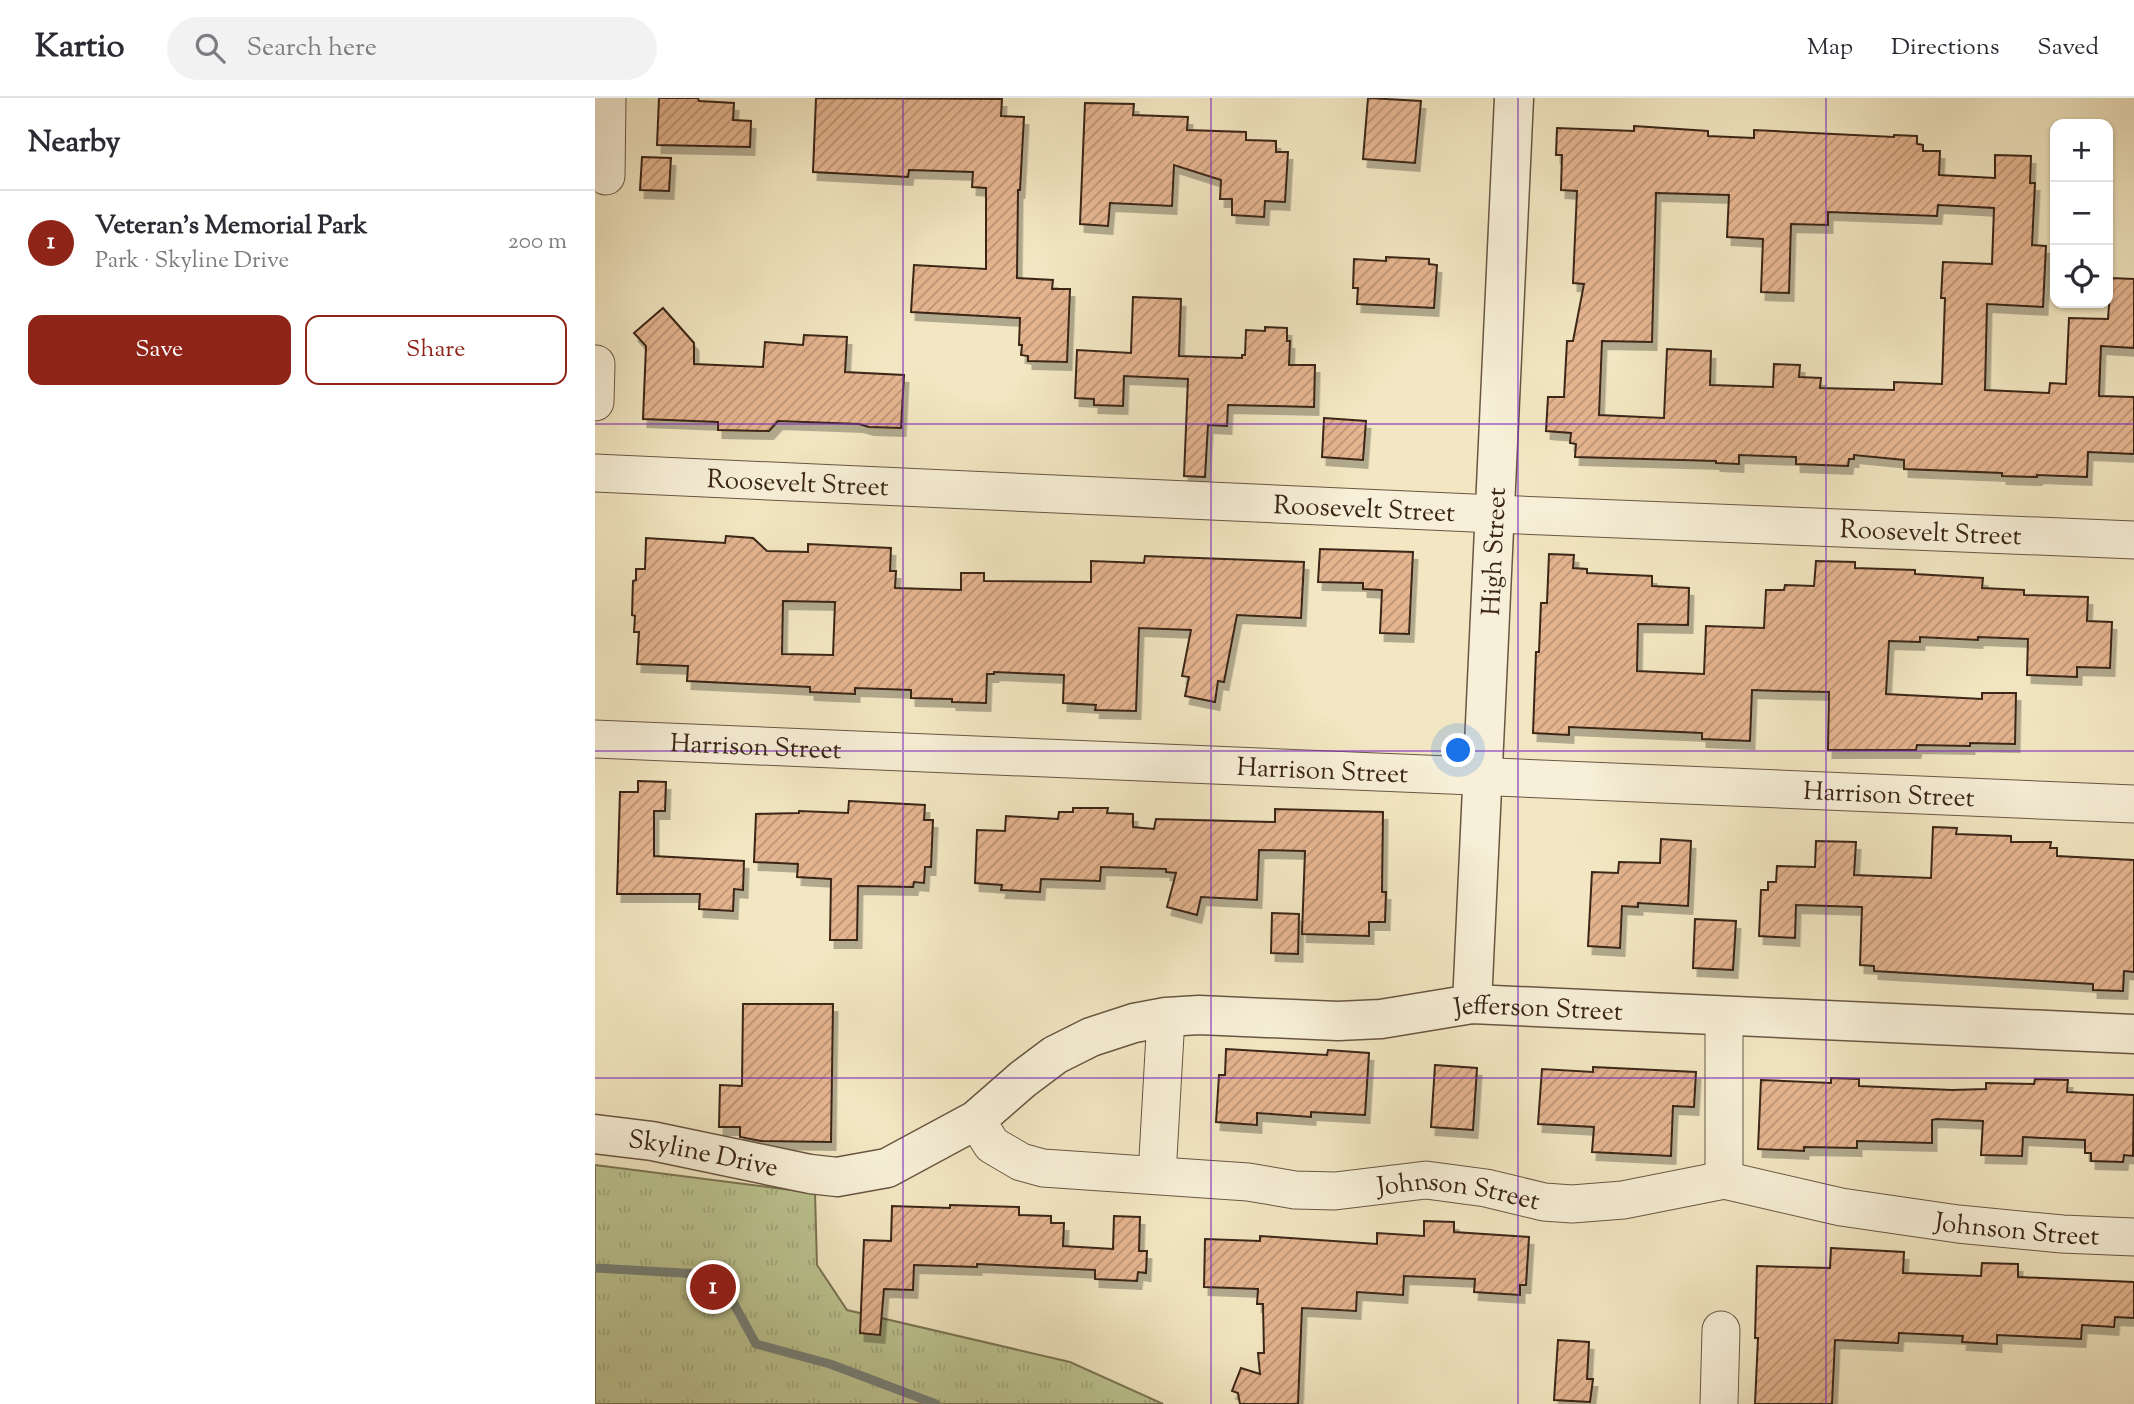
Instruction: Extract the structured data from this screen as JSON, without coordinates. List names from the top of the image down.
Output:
{
  "streets": {
    "street": [
      "Roosevelt Street",
      "High Street",
      "Harrison Street",
      "Jefferson Street",
      "Skyline Drive",
      "Johnson Street"
    ]
  },
  "crossings": [
    ["Roosevelt Street", "High Street"],
    ["High Street", "Harrison Street"],
    ["High Street", "Jefferson Street"],
    ["Jefferson Street", "Skyline Drive"],
    ["Jefferson Street", "Johnson Street"],
    ["Skyline Drive", "Johnson Street"]
  ],
  "page": {
    "header": "Kartio",
    "search": "Search here",
    "nav": ["Map", "Directions", "Saved"],
    "heading": "Nearby",
    "map_buttons": ["+", "−"],
    "list": [
      {
        "mark": "1",
        "name": "Veteran's Memorial Park",
        "note": "Park · Skyline Drive",
        "value": "200 m"
      }
    ],
    "buttons": ["Save", "Share"],
    "pins": "1"
  }
}
